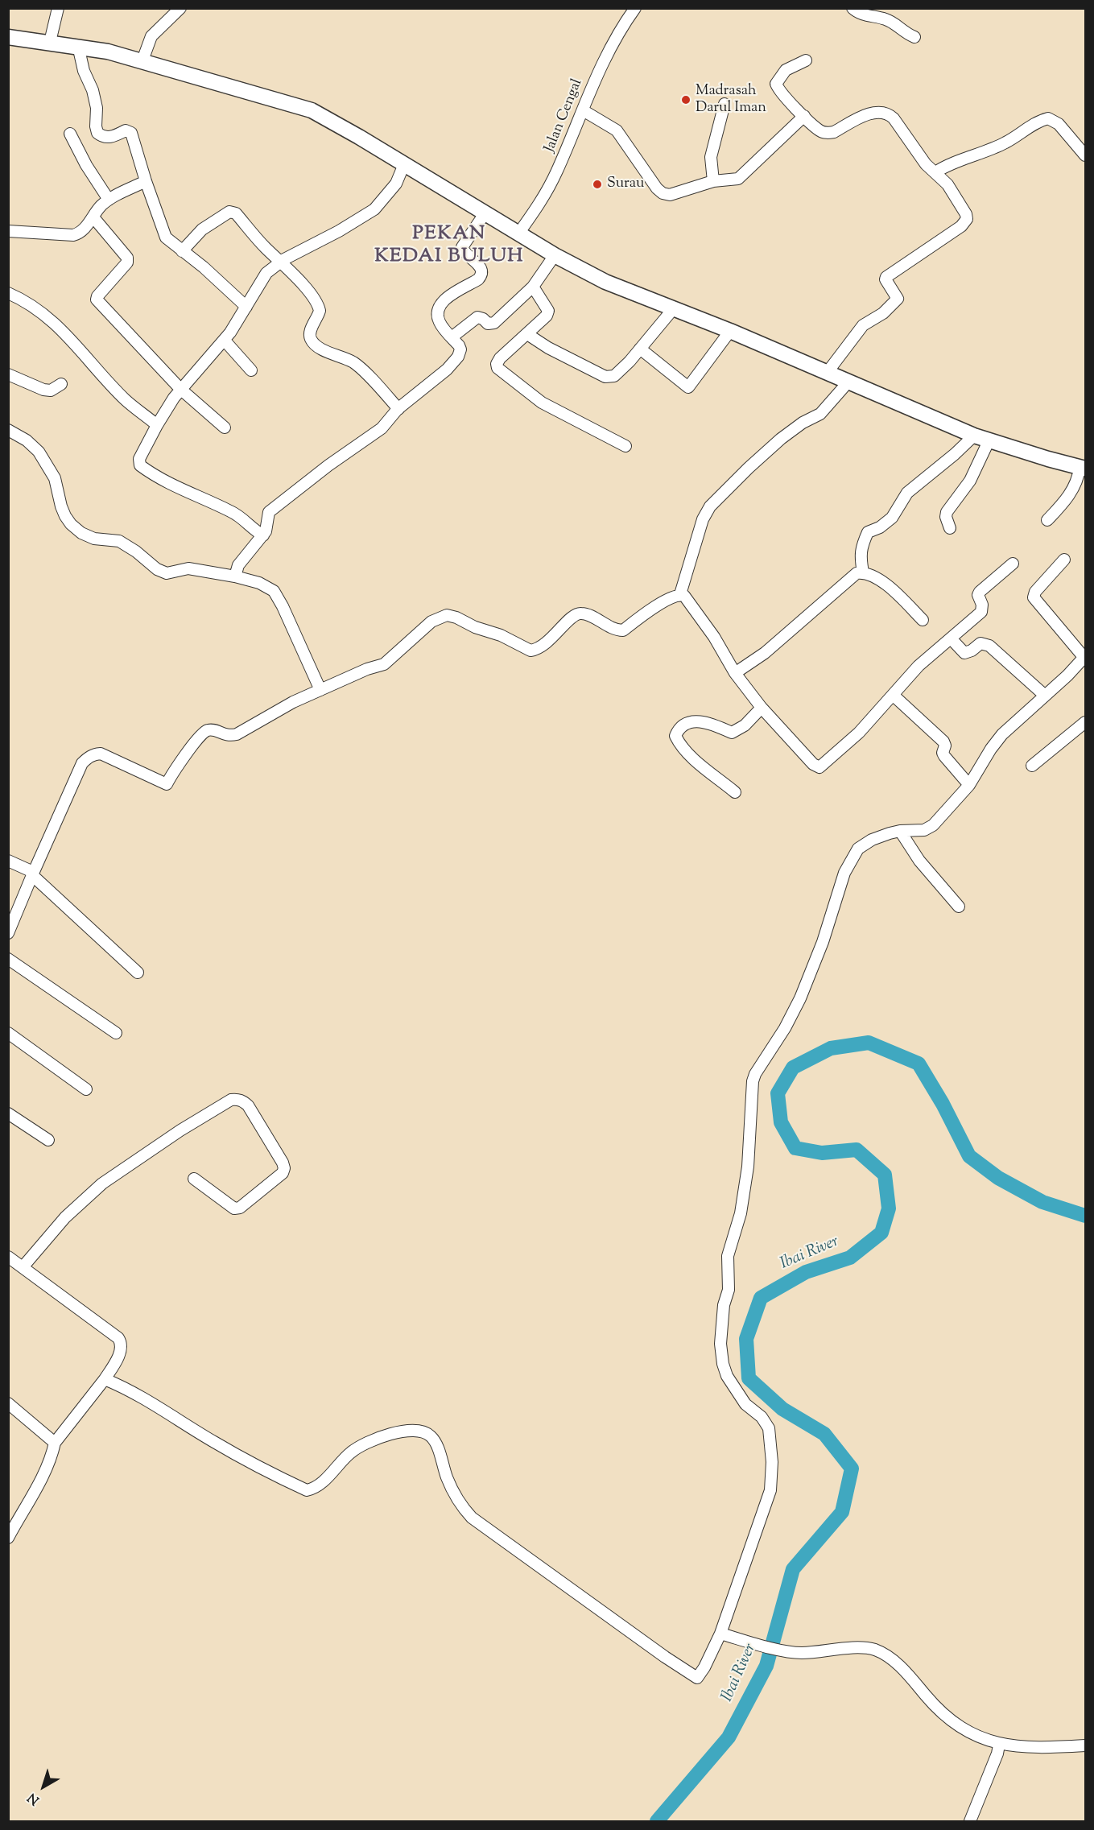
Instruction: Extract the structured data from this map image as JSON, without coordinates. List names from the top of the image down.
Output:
{
  "streets": {
    "street": ["Jalan Cengal"]
  },
  "districts": ["PEKAN KEDAI BULUH"],
  "water": ["Ibai River"],
  "places": ["Madrasah Darul Iman", "Surau"],
  "north": "bottom left"
}
